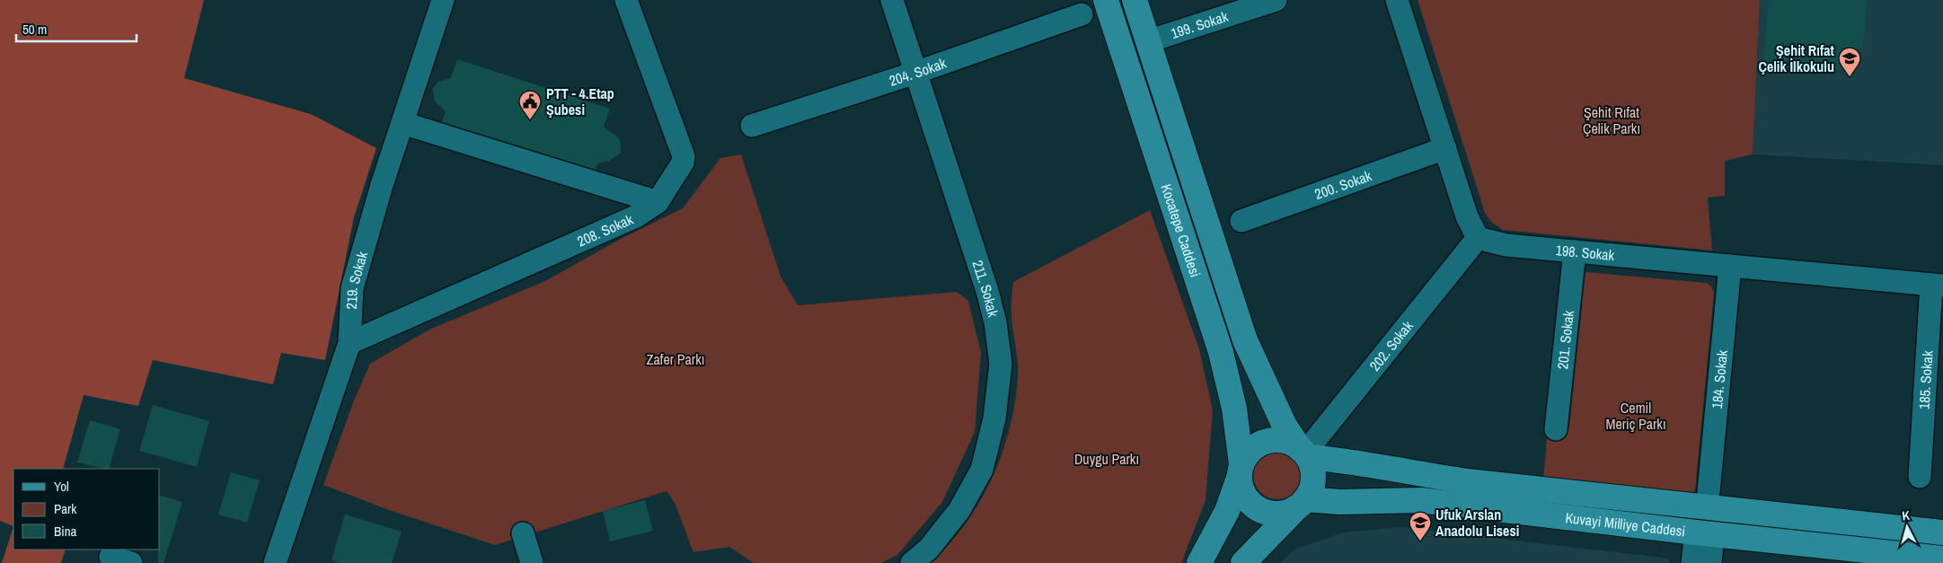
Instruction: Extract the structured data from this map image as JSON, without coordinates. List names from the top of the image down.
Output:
{
  "streets": {
    "main road": ["Kocatepe Caddesi", "Kuvayi Milliye Caddesi"],
    "street": [
      "199. Sokak",
      "204. Sokak",
      "200. Sokak",
      "208. Sokak",
      "198. Sokak",
      "219. Sokak",
      "211. Sokak",
      "201. Sokak",
      "202. Sokak",
      "184. Sokak",
      "185. Sokak"
    ]
  },
  "crossings": [
    ["199. Sokak", "Kocatepe Caddesi"],
    ["204. Sokak", "211. Sokak"],
    ["208. Sokak", "219. Sokak"],
    ["Kocatepe Caddesi", "202. Sokak"],
    ["Kocatepe Caddesi", "Kuvayi Milliye Caddesi"],
    ["198. Sokak", "201. Sokak"],
    ["198. Sokak", "202. Sokak"],
    ["198. Sokak", "184. Sokak"],
    ["198. Sokak", "185. Sokak"],
    ["202. Sokak", "Kuvayi Milliye Caddesi"],
    ["184. Sokak", "Kuvayi Milliye Caddesi"]
  ],
  "parks": [
    "Şehit Rıfat Çelik Parkı",
    "Zafer Parkı",
    "Cemil Meriç Parkı",
    "Duygu Parkı"
  ],
  "places": {
    "school or university": ["Şehit Rıfat Çelik İlkokulu", "Ufuk Arslan Anadolu Lisesi"],
    "public building": ["PTT - 4.Etap Şubesi"]
  },
  "legend": ["Yol", "Park", "Bina"],
  "scale_bar": "50 m",
  "north": "top"
}
